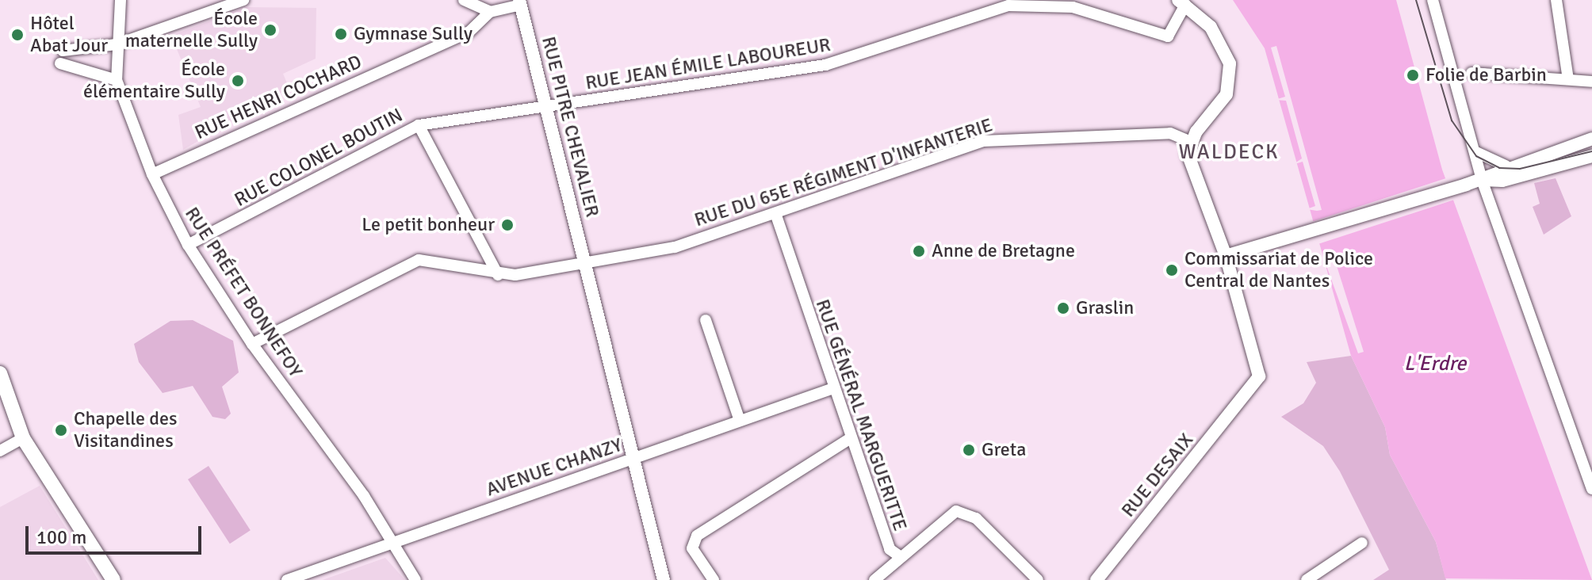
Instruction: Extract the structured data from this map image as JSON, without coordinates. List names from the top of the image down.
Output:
{
  "streets": {
    "street": [
      "RUE JEAN ÉMILE LABOUREUR",
      "RUE HENRI COCHARD",
      "RUE PITRE CHEVALIER",
      "RUE COLONEL BOUTIN",
      "RUE DU 65E RÉGIMENT D'INFANTERIE",
      "RUE PRÉFET BONNEFOY",
      "RUE GÉNÉRAL MARGUERITTE",
      "AVENUE CHANZY",
      "RUE DESAIX"
    ]
  },
  "crossings": [
    ["RUE JEAN ÉMILE LABOUREUR", "RUE PITRE CHEVALIER"],
    ["RUE JEAN ÉMILE LABOUREUR", "RUE COLONEL BOUTIN"],
    ["RUE HENRI COCHARD", "RUE PITRE CHEVALIER"],
    ["RUE HENRI COCHARD", "RUE PRÉFET BONNEFOY"],
    ["RUE PITRE CHEVALIER", "RUE COLONEL BOUTIN"],
    ["RUE PITRE CHEVALIER", "RUE DU 65E RÉGIMENT D'INFANTERIE"],
    ["RUE PITRE CHEVALIER", "AVENUE CHANZY"],
    ["RUE COLONEL BOUTIN", "RUE PRÉFET BONNEFOY"],
    ["RUE DU 65E RÉGIMENT D'INFANTERIE", "RUE PRÉFET BONNEFOY"],
    ["RUE DU 65E RÉGIMENT D'INFANTERIE", "RUE GÉNÉRAL MARGUERITTE"],
    ["RUE DU 65E RÉGIMENT D'INFANTERIE", "RUE DESAIX"],
    ["RUE PRÉFET BONNEFOY", "AVENUE CHANZY"],
    ["RUE GÉNÉRAL MARGUERITTE", "AVENUE CHANZY"]
  ],
  "districts": ["WALDECK"],
  "water": ["L'Erdre"],
  "places": [
    "École maternelle Sully",
    "Gymnase Sully",
    "Hôtel Abat Jour",
    "Folie de Barbin",
    "École élémentaire Sully",
    "Le petit bonheur",
    "Anne de Bretagne",
    "Commissariat de Police Central de Nantes",
    "Graslin",
    "Chapelle des Visitandines",
    "Greta"
  ],
  "scale_bar": "100 m"
}
